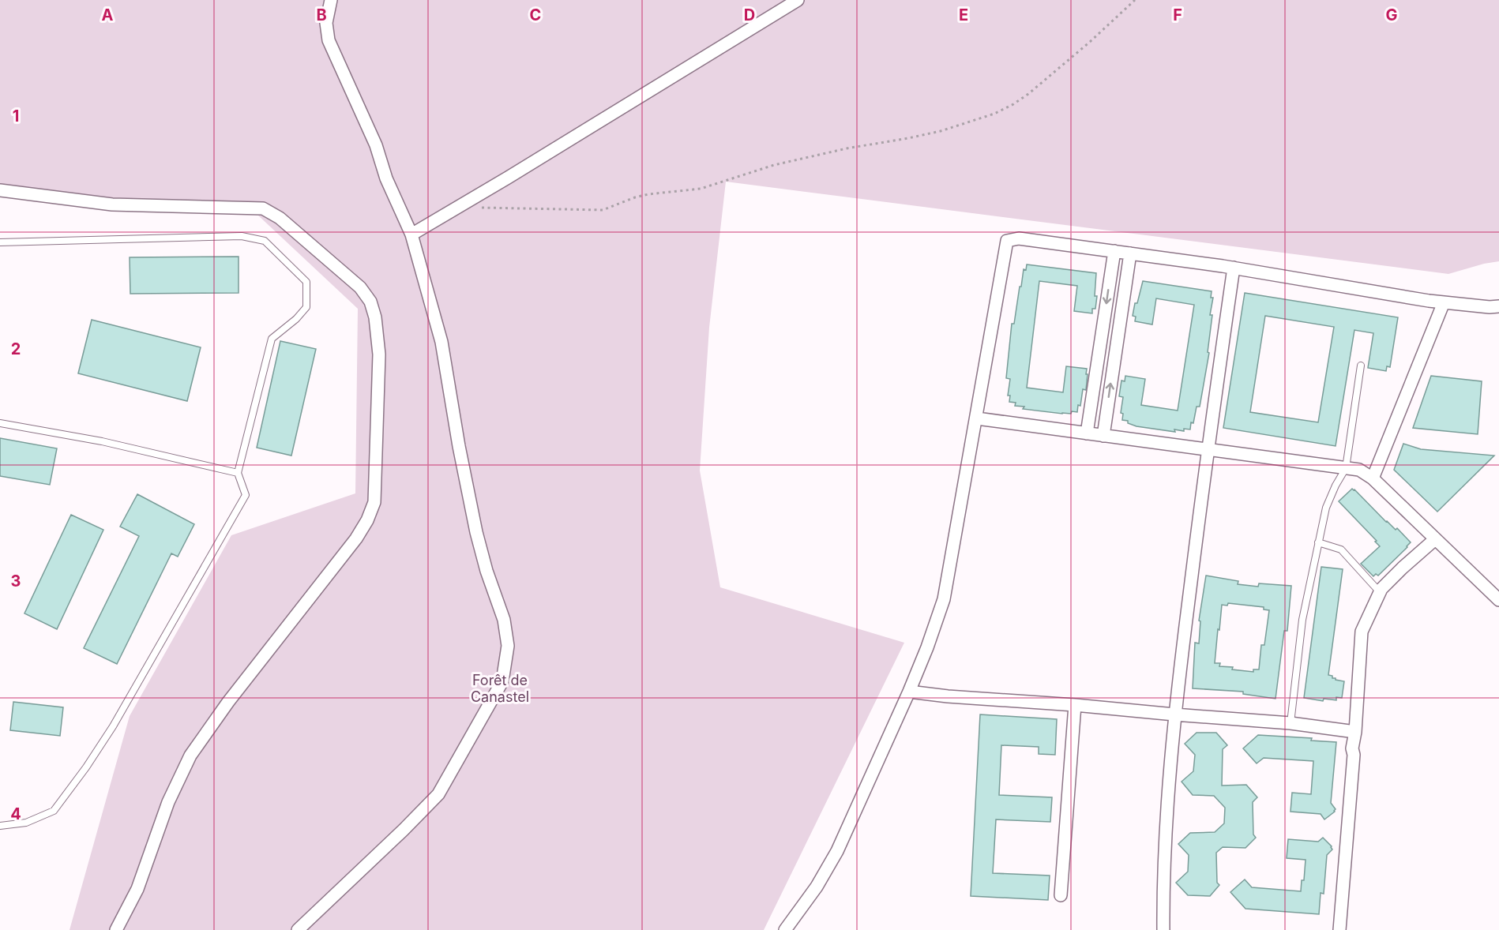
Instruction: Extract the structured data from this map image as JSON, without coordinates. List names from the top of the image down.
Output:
{
  "parks": ["Forêt de Canastel"],
  "grid": {
    "columns": [
      "A",
      "B",
      "C",
      "D",
      "E",
      "F",
      "G"
    ],
    "rows": [
      "1",
      "2",
      "3",
      "4"
    ]
  }
}
